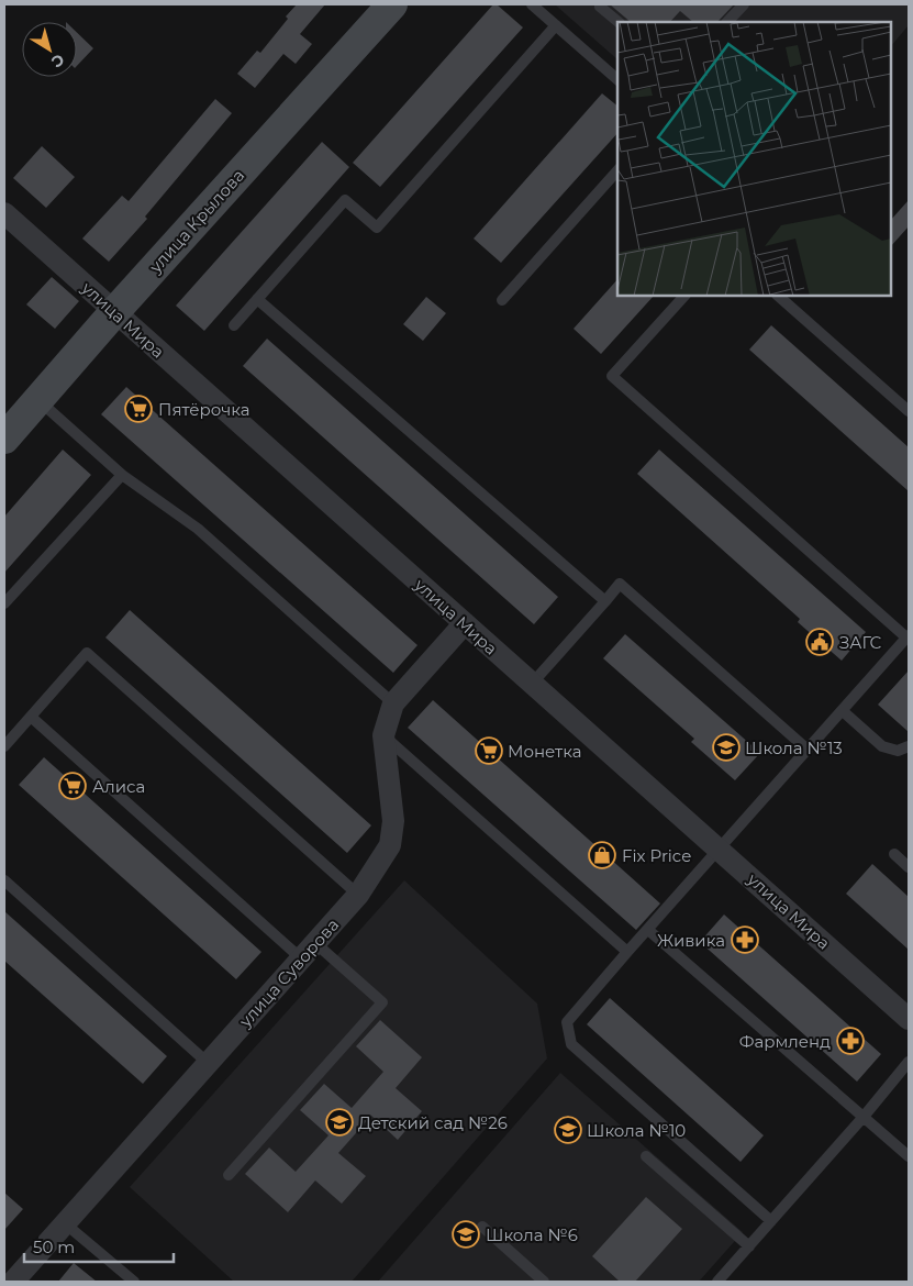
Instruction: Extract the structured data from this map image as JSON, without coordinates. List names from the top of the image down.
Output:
{
  "streets": {
    "main road": ["улица Крылова"],
    "street": ["улица Мира", "улица Суворова"]
  },
  "crossings": [
    ["улица Крылова", "улица Мира"],
    ["улица Мира", "улица Суворова"]
  ],
  "places": {
    "supermarket": ["Пятёрочка", "Монетка", "Алиса"],
    "public building": ["ЗАГС"],
    "school or university": [
      "Школа №13",
      "Детский сад №26",
      "Школа №10",
      "Школа №6"
    ],
    "shop": ["Fix Price"],
    "pharmacy": ["Живика", "Фармленд"]
  },
  "scale_bar": "50 m",
  "north": "bottom right"
}
